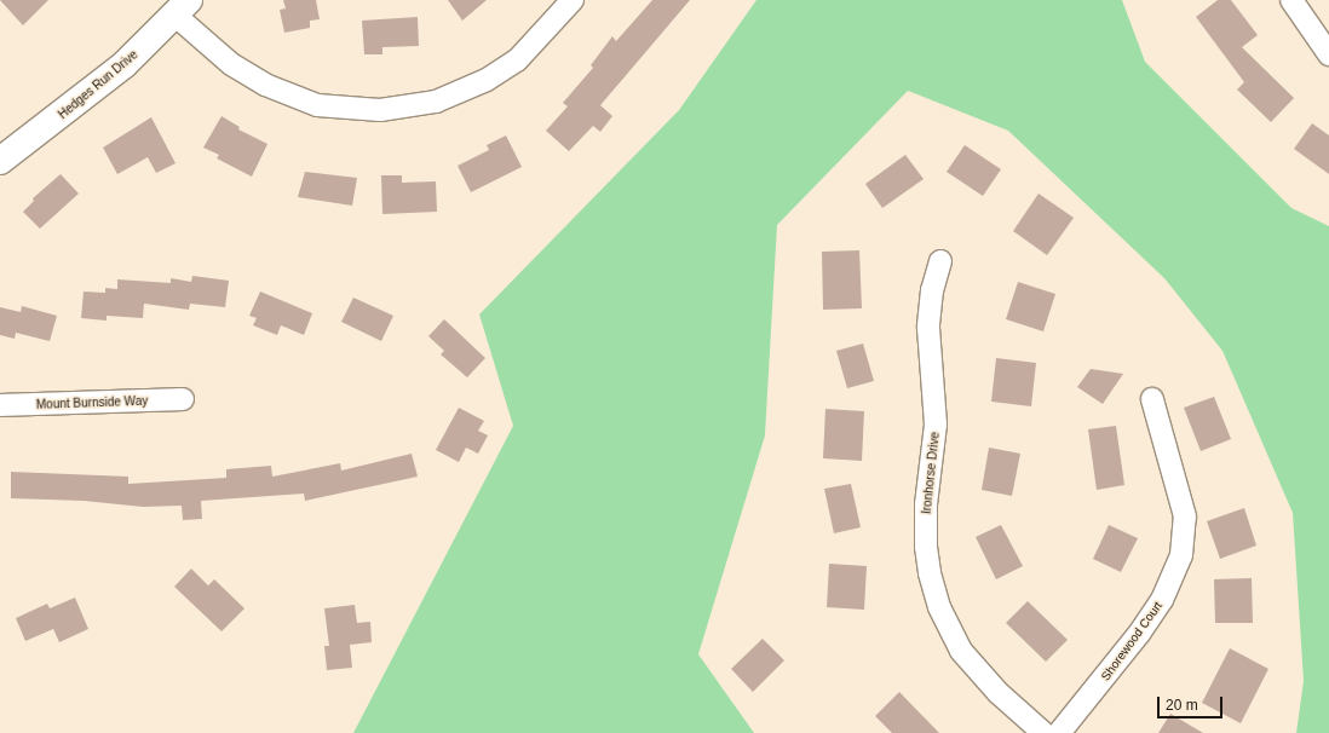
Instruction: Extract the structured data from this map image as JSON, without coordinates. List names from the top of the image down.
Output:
{
  "streets": {
    "street": [
      "Hedges Run Drive",
      "Mount Burnside Way",
      "Ironhorse Drive",
      "Shorewood Court"
    ]
  },
  "scale_bar": "20 m"
}
